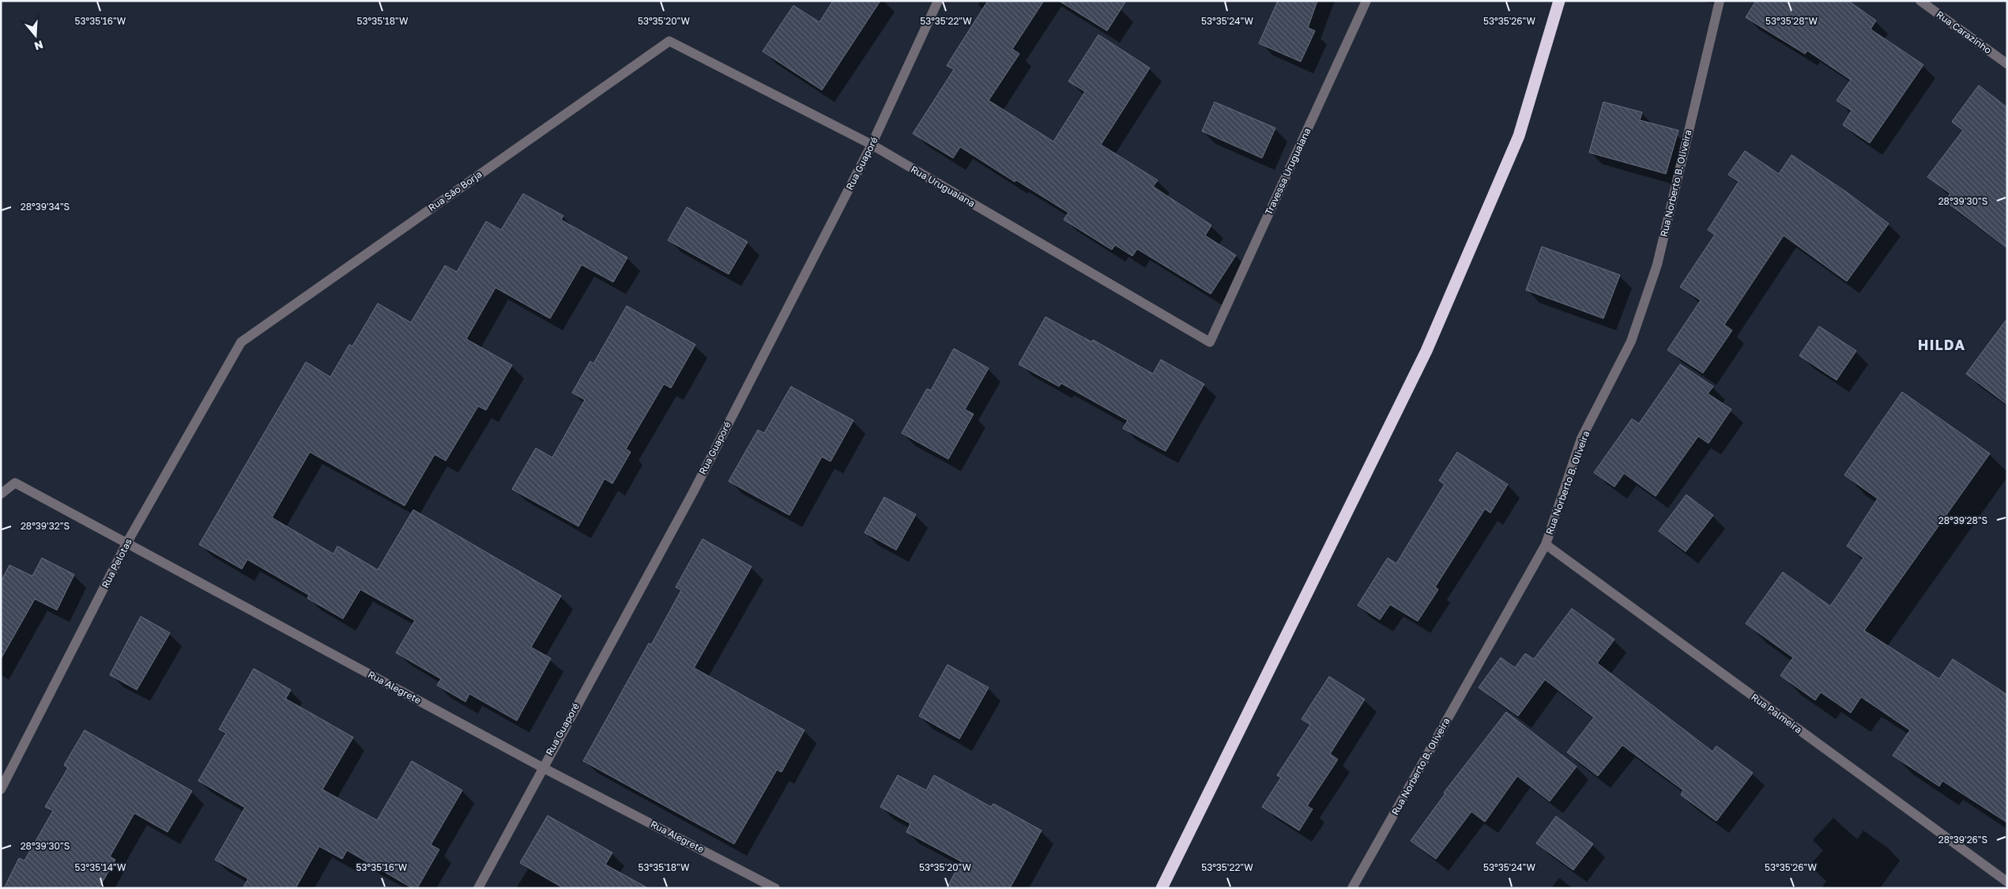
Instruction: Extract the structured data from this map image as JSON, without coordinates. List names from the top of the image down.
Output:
{
  "streets": {
    "street": [
      "Rua Carazinho",
      "Rua Guaporé",
      "Travessa Uruguaiana",
      "Rua Norberto B. Oliveira",
      "Rua Uruguaiana",
      "Rua São Borja",
      "Rua Pelotas",
      "Rua Alegrete",
      "Rua Palmeira"
    ]
  },
  "crossings": [
    ["Rua Guaporé", "Rua Uruguaiana"],
    ["Rua Guaporé", "Rua Alegrete"],
    ["Travessa Uruguaiana", "Rua Uruguaiana"],
    ["Rua Norberto B. Oliveira", "Rua Palmeira"],
    ["Rua Uruguaiana", "Rua São Borja"],
    ["Rua São Borja", "Rua Pelotas"],
    ["Rua Pelotas", "Rua Alegrete"]
  ],
  "districts": ["HILDA"],
  "north": "bottom",
  "coordinates": [
    "53°35'16\"W",
    "53°35'18\"W",
    "53°35'20\"W",
    "53°35'22\"W",
    "53°35'24\"W",
    "53°35'26\"W",
    "53°35'28\"W",
    "28°39'30\"S",
    "28°39'34\"S",
    "28°39'28\"S",
    "28°39'32\"S",
    "28°39'26\"S",
    "53°35'14\"W"
  ]
}
